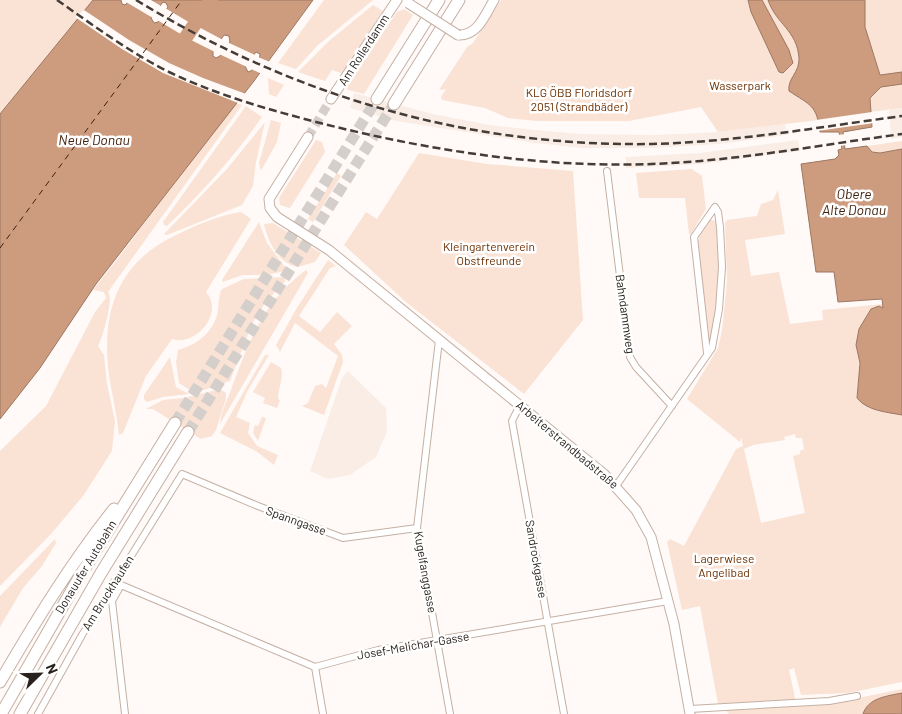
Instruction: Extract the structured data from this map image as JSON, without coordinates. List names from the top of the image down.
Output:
{
  "streets": {
    "highway": ["Donauufer Autobahn"],
    "street": [
      "Am Rollerdamm",
      "Bahndammweg",
      "Arbeiterstrandbadstraße",
      "Spanngasse",
      "Sandrockgasse",
      "Kugelfanggasse",
      "Am Bruckhaufen",
      "Josef-Melichar-Gasse"
    ]
  },
  "crossings": [
    ["Arbeiterstrandbadstraße", "Sandrockgasse"],
    ["Arbeiterstrandbadstraße", "Kugelfanggasse"],
    ["Arbeiterstrandbadstraße", "Josef-Melichar-Gasse"],
    ["Spanngasse", "Kugelfanggasse"],
    ["Spanngasse", "Am Bruckhaufen"],
    ["Sandrockgasse", "Josef-Melichar-Gasse"],
    ["Kugelfanggasse", "Josef-Melichar-Gasse"]
  ],
  "water": ["Neue Donau", "Obere Alte Donau"],
  "parks": [
    "Wasserpark",
    "KLG ÖBB Floridsdorf 2051 (Strandbäder)",
    "Kleingartenverein Obstfreunde",
    "Lagerwiese Angelibad"
  ],
  "north": "top right"
}
